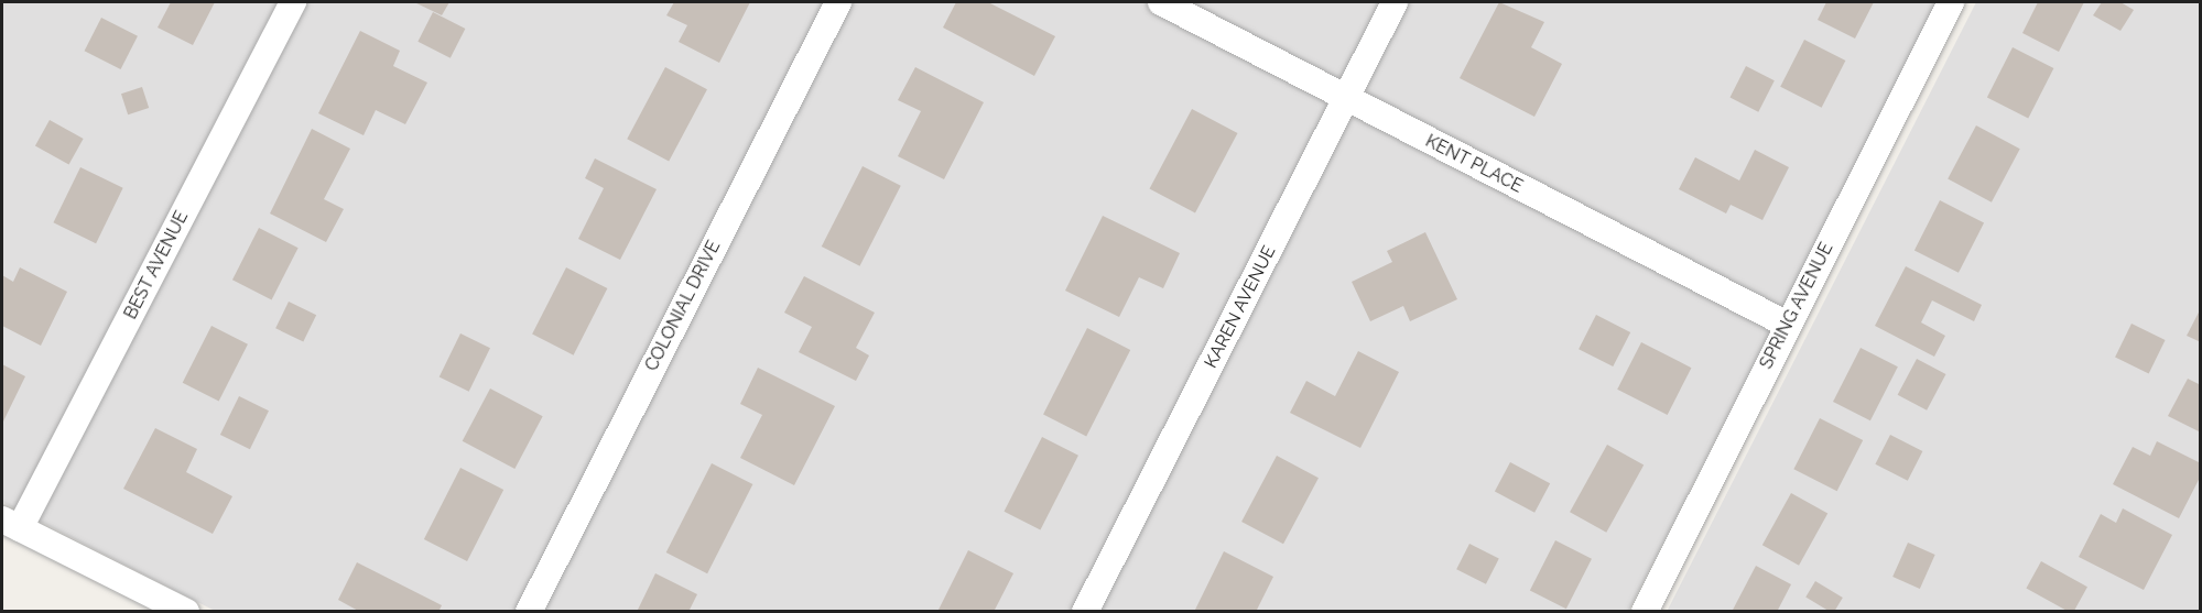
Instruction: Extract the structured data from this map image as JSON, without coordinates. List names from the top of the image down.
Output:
{
  "streets": {
    "street": [
      "KENT PLACE",
      "BEST AVENUE",
      "COLONIAL DRIVE",
      "SPRING AVENUE",
      "KAREN AVENUE"
    ]
  },
  "crossings": [
    ["KENT PLACE", "SPRING AVENUE"],
    ["KENT PLACE", "KAREN AVENUE"]
  ]
}
